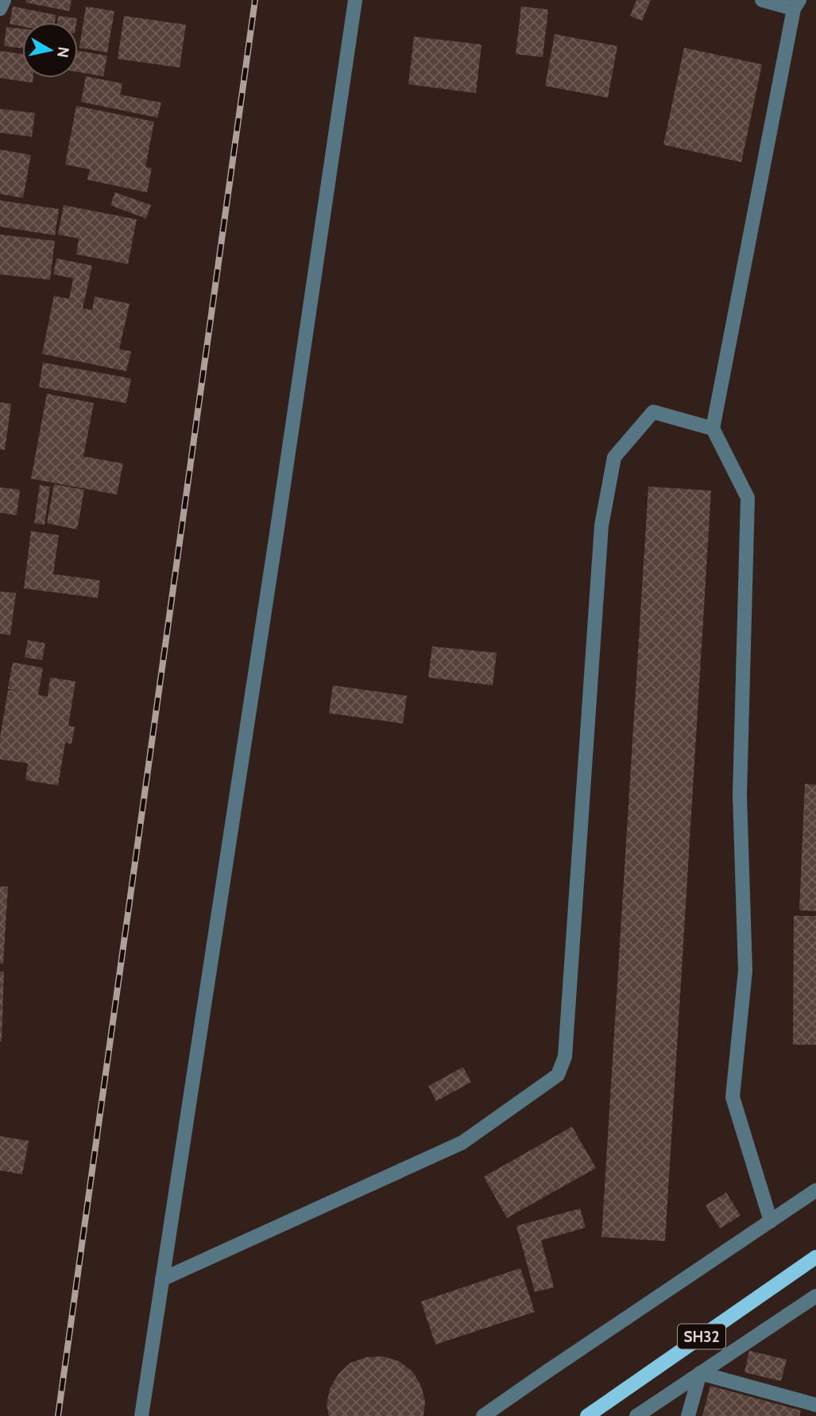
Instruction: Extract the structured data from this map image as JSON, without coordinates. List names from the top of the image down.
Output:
{
  "streets": {
    "main road": ["SH32"]
  },
  "north": "right"
}
